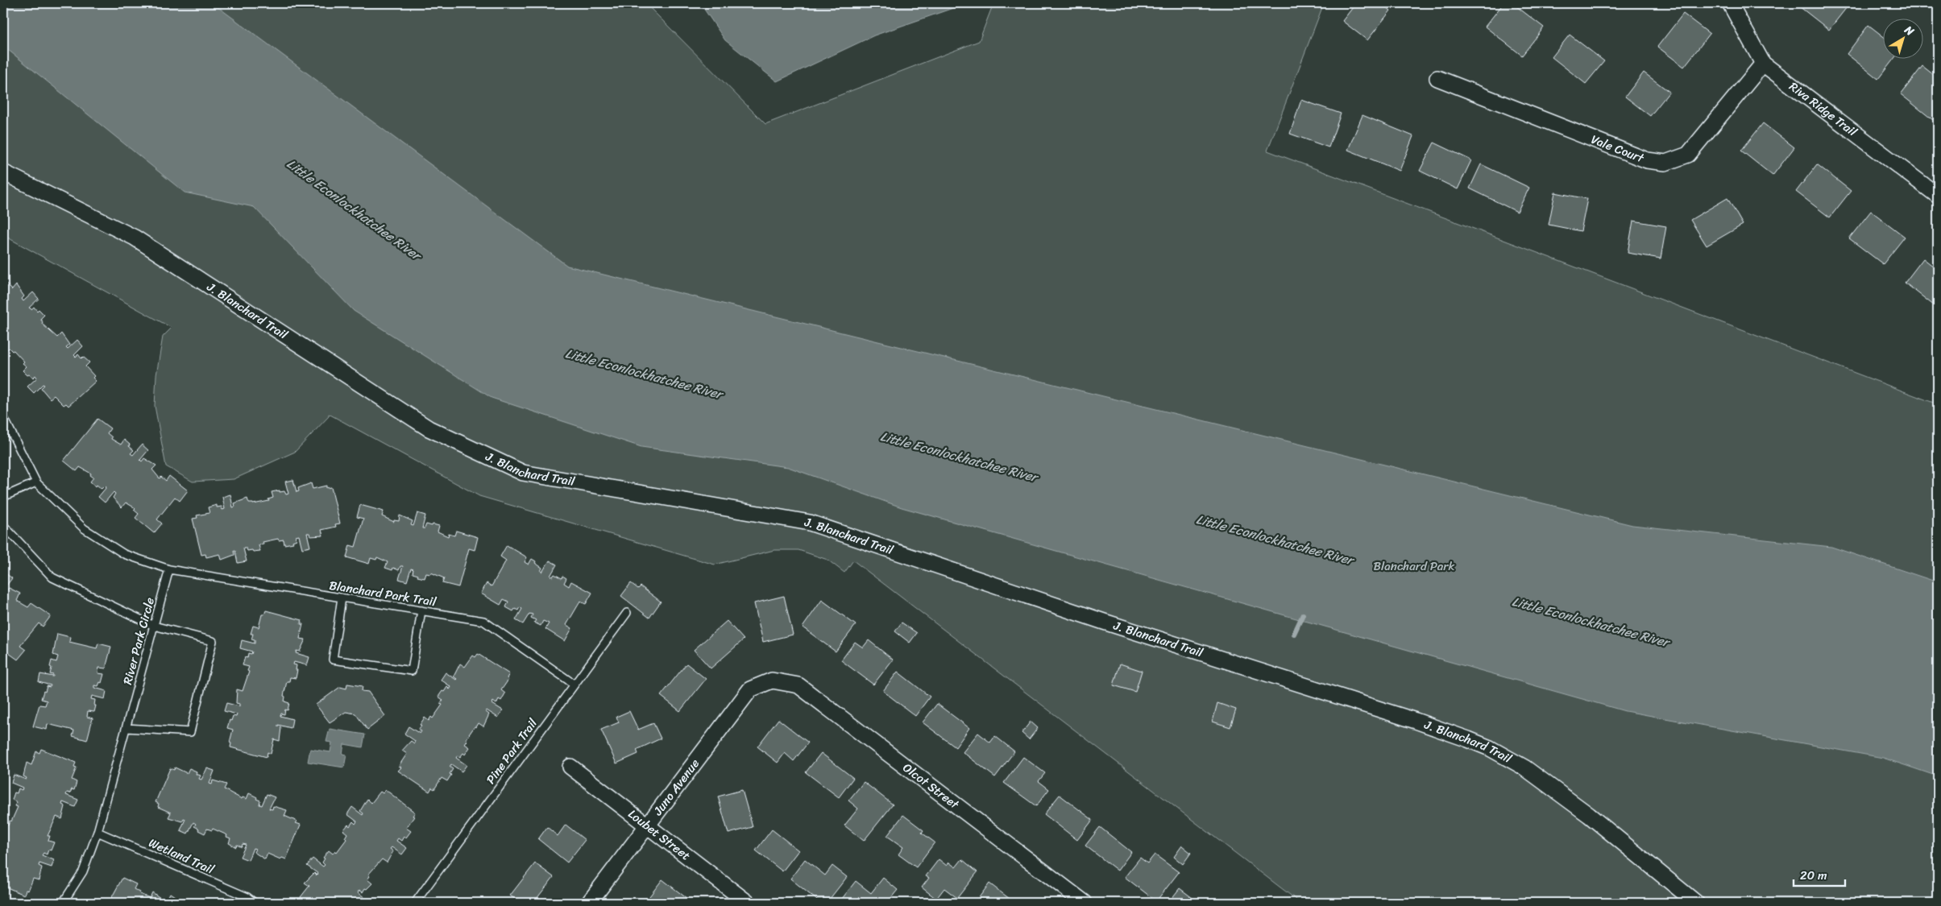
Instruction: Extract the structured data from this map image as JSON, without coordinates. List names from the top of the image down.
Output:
{
  "streets": {
    "street": [
      "Riva Ridge Trail",
      "Vale Court",
      "J. Blanchard Trail",
      "Olcot Street",
      "Juno Avenue",
      "Loubet Street"
    ],
    "lane": [
      "Blanchard Park Trail",
      "River Park Circle",
      "Pine Park Trail",
      "Wetland Trail"
    ]
  },
  "crossings": [
    ["Riva Ridge Trail", "Vale Court"],
    ["Blanchard Park Trail", "River Park Circle"],
    ["Blanchard Park Trail", "Pine Park Trail"],
    ["River Park Circle", "Wetland Trail"],
    ["Olcot Street", "Juno Avenue"],
    ["Juno Avenue", "Loubet Street"]
  ],
  "water": ["Little Econlockhatchee River"],
  "parks": ["Blanchard Park"],
  "scale_bar": "20 m",
  "north": "top right"
}
